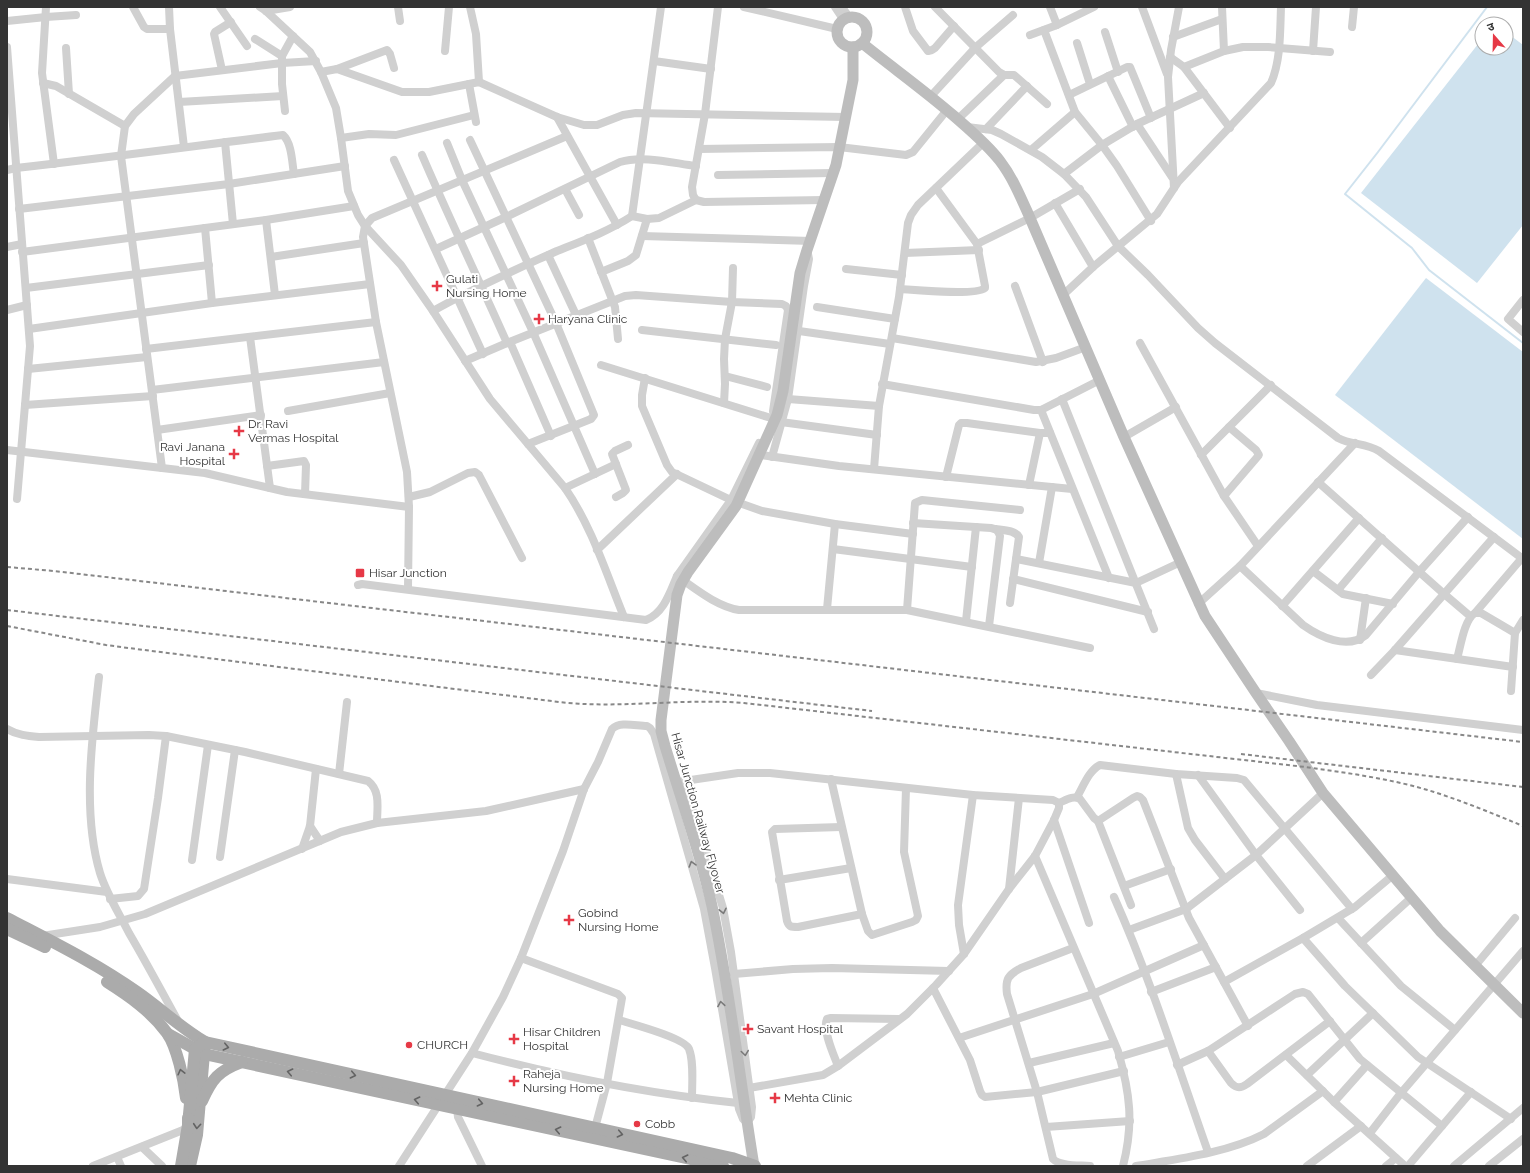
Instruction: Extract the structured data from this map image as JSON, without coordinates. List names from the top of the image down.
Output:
{
  "streets": {
    "main road": ["Hisar Junction Railway Flyover"]
  },
  "places": {
    "health": [
      "Gulati Nursing Home",
      "Haryana Clinic",
      "Dr. Ravi Vermas Hospital",
      "Ravi Janana Hospital",
      "Gobind Nursing Home",
      "Savant Hospital",
      "Hisar Children Hospital",
      "Raheja Nursing Home",
      "Mehta Clinic"
    ],
    "transit": ["Hisar Junction"],
    "other": ["CHURCH", "Cobb"]
  },
  "north": "top"
}
